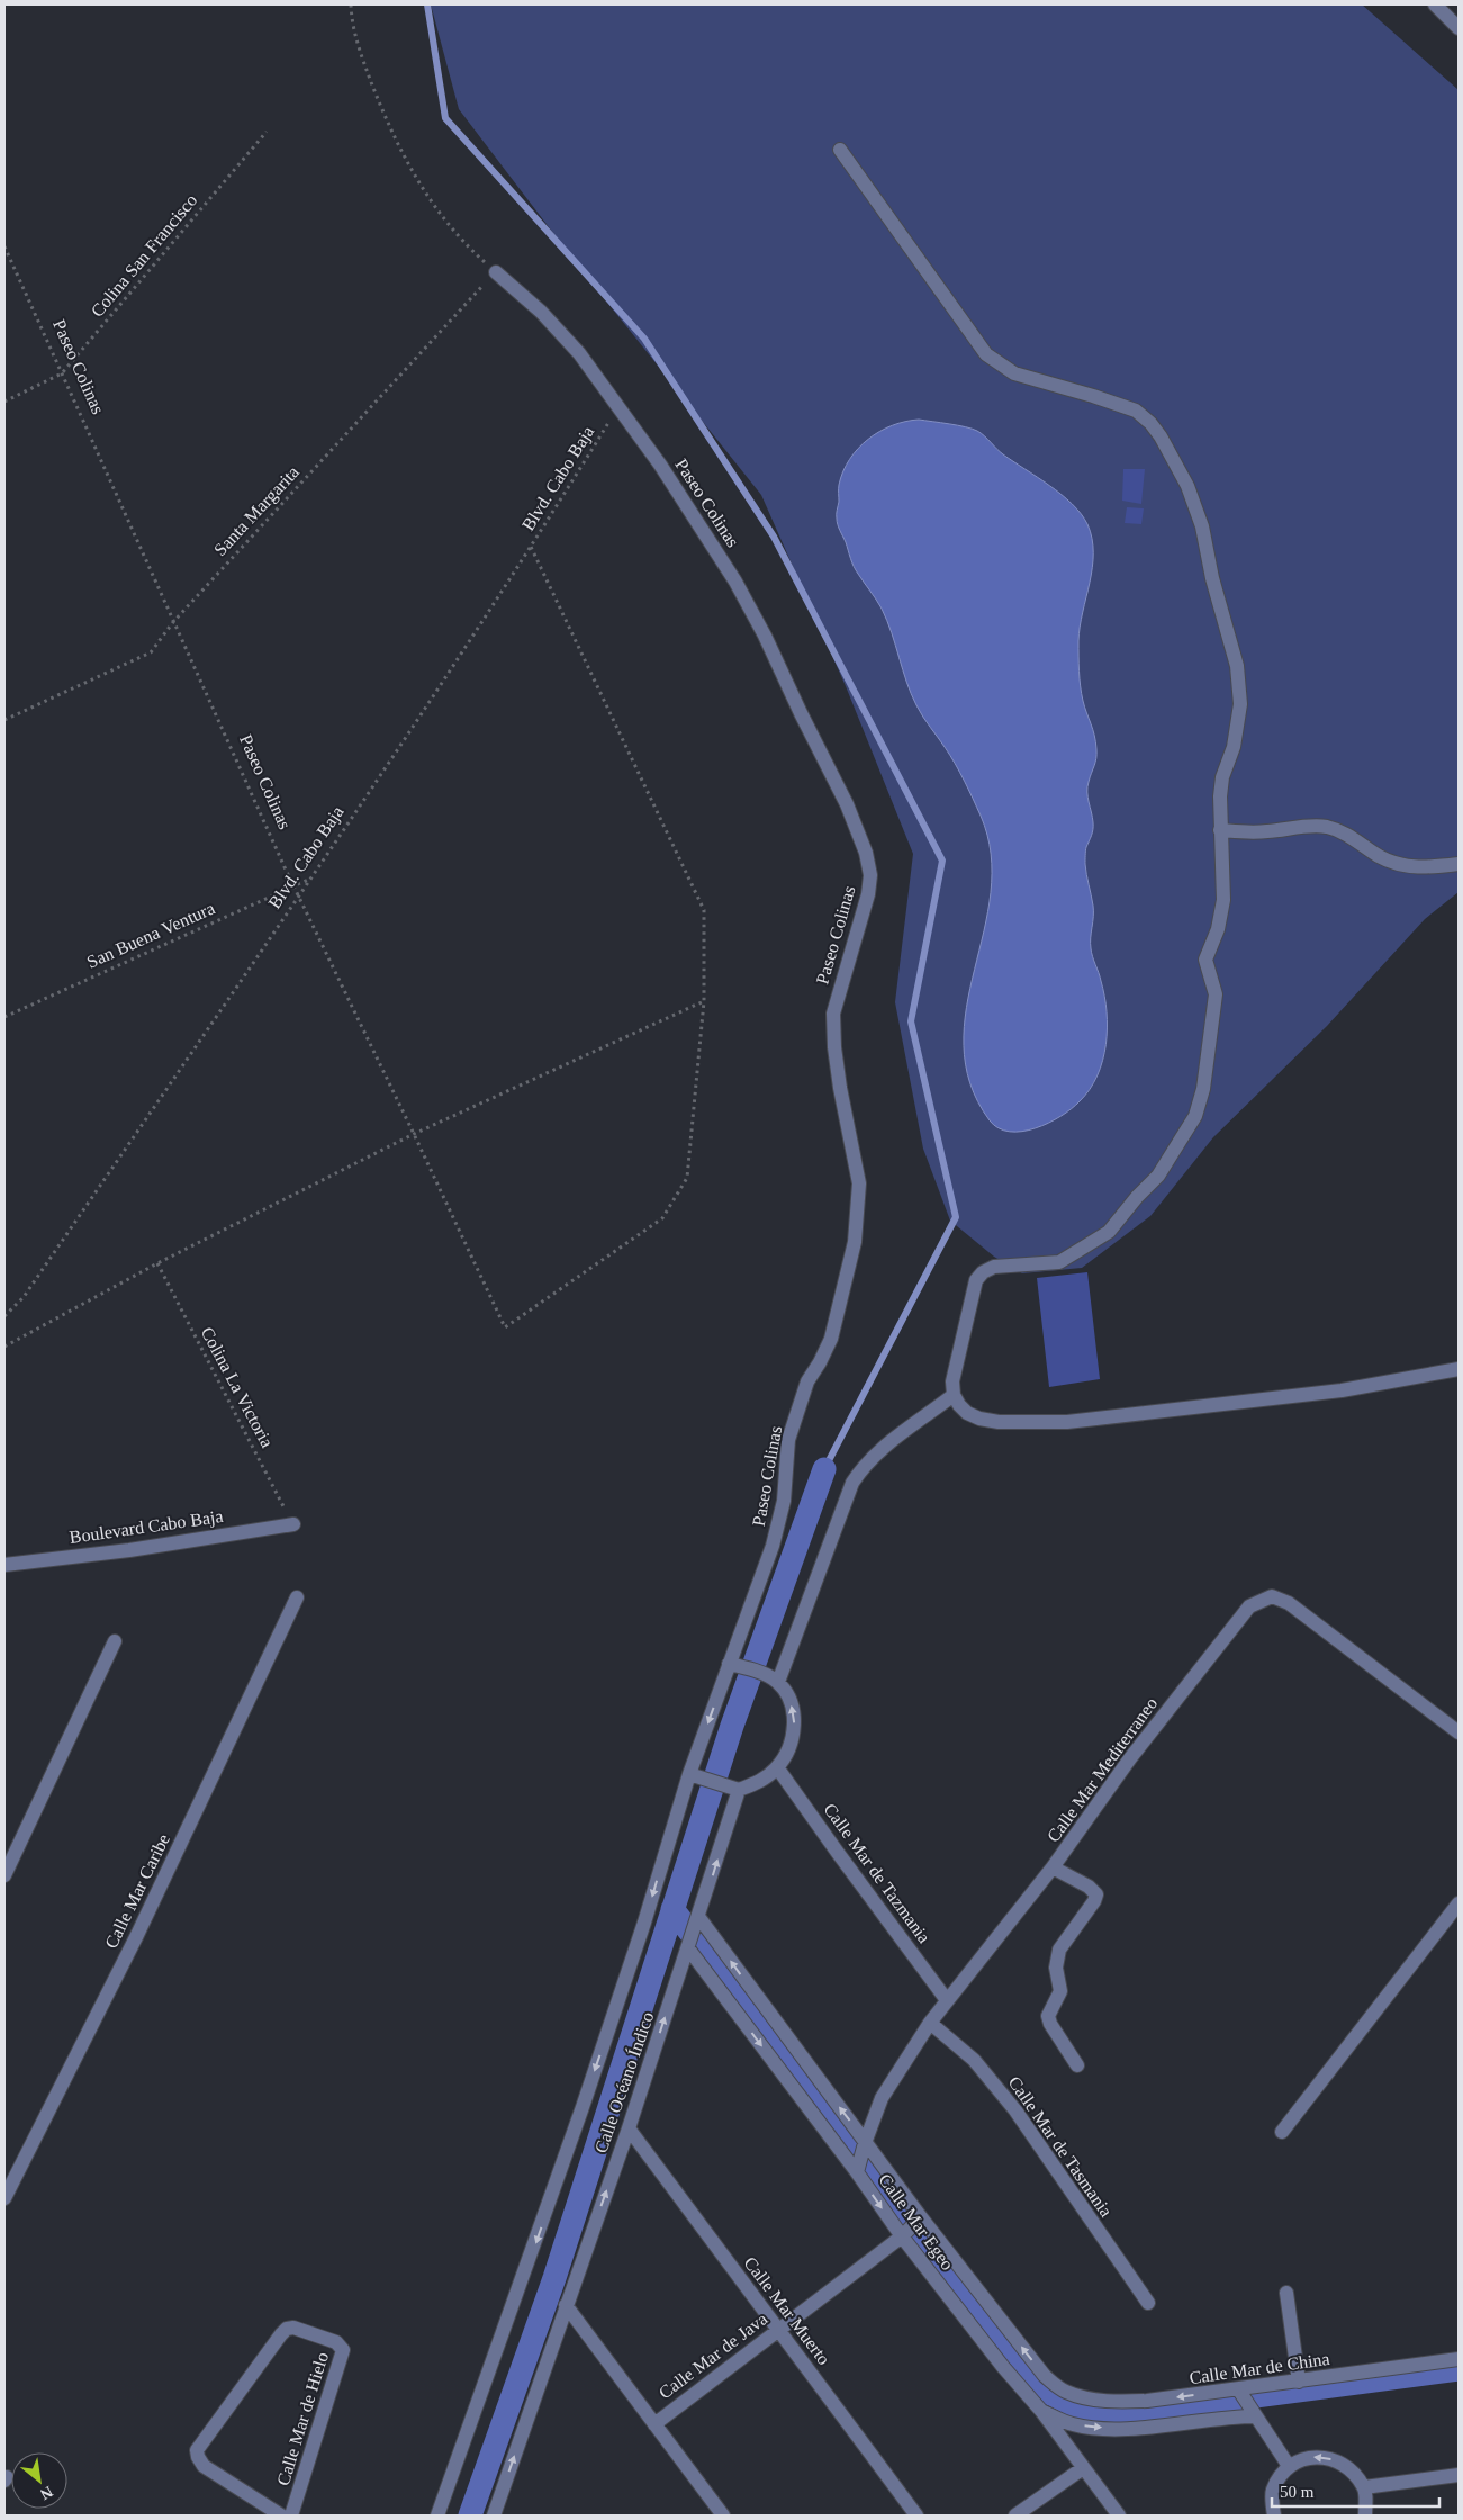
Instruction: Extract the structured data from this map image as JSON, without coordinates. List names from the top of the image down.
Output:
{
  "streets": {
    "street": [
      "Paseo Colinas",
      "Boulevard Cabo Baja",
      "Calle Mar Mediterraneo",
      "Calle Mar de Tazmania",
      "Calle Mar Caribe",
      "Calle Océano Índico",
      "Calle Mar de Tasmania",
      "Calle Mar Egeo",
      "Calle Mar Muerto",
      "Calle Mar de Java",
      "Calle Mar de China",
      "Calle Mar de Hielo"
    ],
    "path": [
      "Colina San Francisco",
      "Blvd. Cabo Baja",
      "Santa Margarita",
      "San Buena Ventura",
      "Colina La Victoria"
    ]
  },
  "crossings": [
    ["Colina San Francisco", "Paseo Colinas"],
    ["Paseo Colinas", "Blvd. Cabo Baja"],
    ["Paseo Colinas", "Santa Margarita"],
    ["Paseo Colinas", "San Buena Ventura"],
    ["Paseo Colinas", "Calle Océano Índico"],
    ["Blvd. Cabo Baja", "San Buena Ventura"],
    ["Colina La Victoria", "Boulevard Cabo Baja"],
    ["Calle Mar Mediterraneo", "Calle Mar de Tazmania"],
    ["Calle Mar Mediterraneo", "Calle Mar de Tasmania"],
    ["Calle Mar Mediterraneo", "Calle Mar Egeo"],
    ["Calle Océano Índico", "Calle Mar Egeo"],
    ["Calle Océano Índico", "Calle Mar Muerto"],
    ["Calle Mar Egeo", "Calle Mar de Java"],
    ["Calle Mar Egeo", "Calle Mar de China"],
    ["Calle Mar Muerto", "Calle Mar de Java"]
  ],
  "scale_bar": "50 m",
  "north": "bottom right"
}
